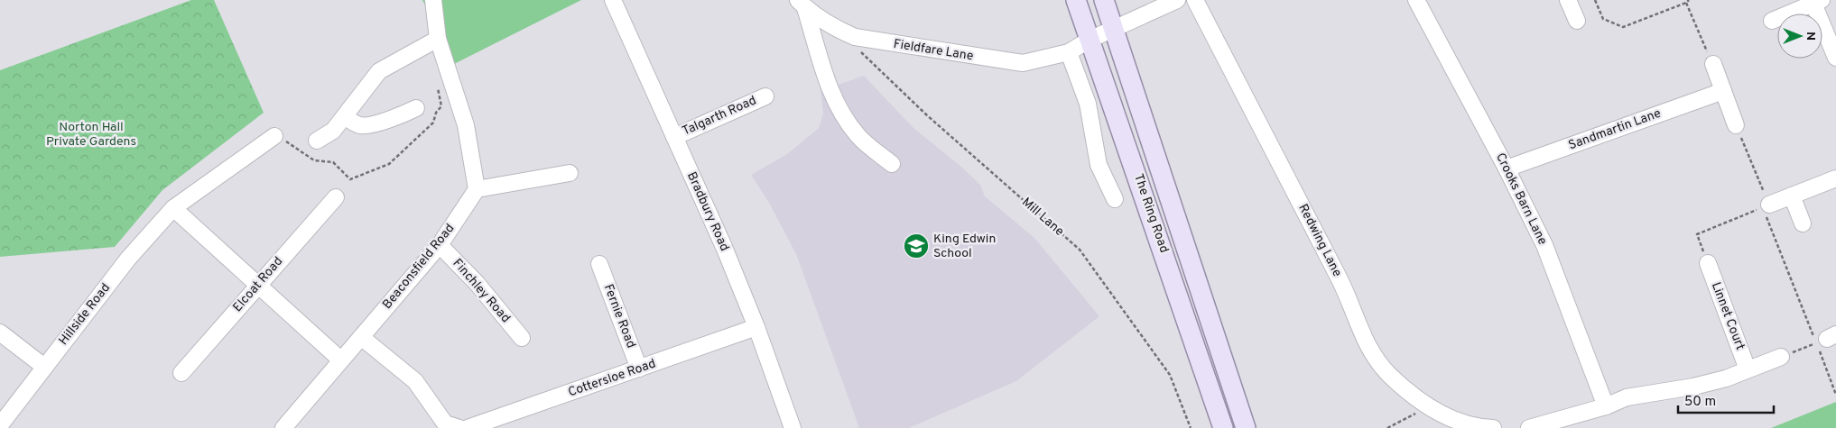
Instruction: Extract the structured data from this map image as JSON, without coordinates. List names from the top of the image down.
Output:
{
  "streets": {
    "main road": ["The Ring Road"],
    "street": [
      "Fieldfare Lane",
      "Talgarth Road",
      "Sandmartin Lane",
      "Crooks Barn Lane",
      "Bradbury Road",
      "Redwing Lane",
      "Beaconsfield Road",
      "Elcoat Road",
      "Finchley Road",
      "Hillside Road",
      "Fernie Road",
      "Linnet Court",
      "Cottersloe Road"
    ],
    "path": ["Mill Lane"]
  },
  "crossings": [
    ["Fieldfare Lane", "The Ring Road"],
    ["Fieldfare Lane", "Mill Lane"],
    ["Talgarth Road", "Bradbury Road"],
    ["Sandmartin Lane", "Crooks Barn Lane"],
    ["Bradbury Road", "Cottersloe Road"],
    ["Beaconsfield Road", "Finchley Road"],
    ["Fernie Road", "Cottersloe Road"]
  ],
  "parks": ["Norton Hall Private Gardens"],
  "places": {
    "school or university": ["King Edwin School"]
  },
  "scale_bar": "50 m",
  "north": "right"
}
